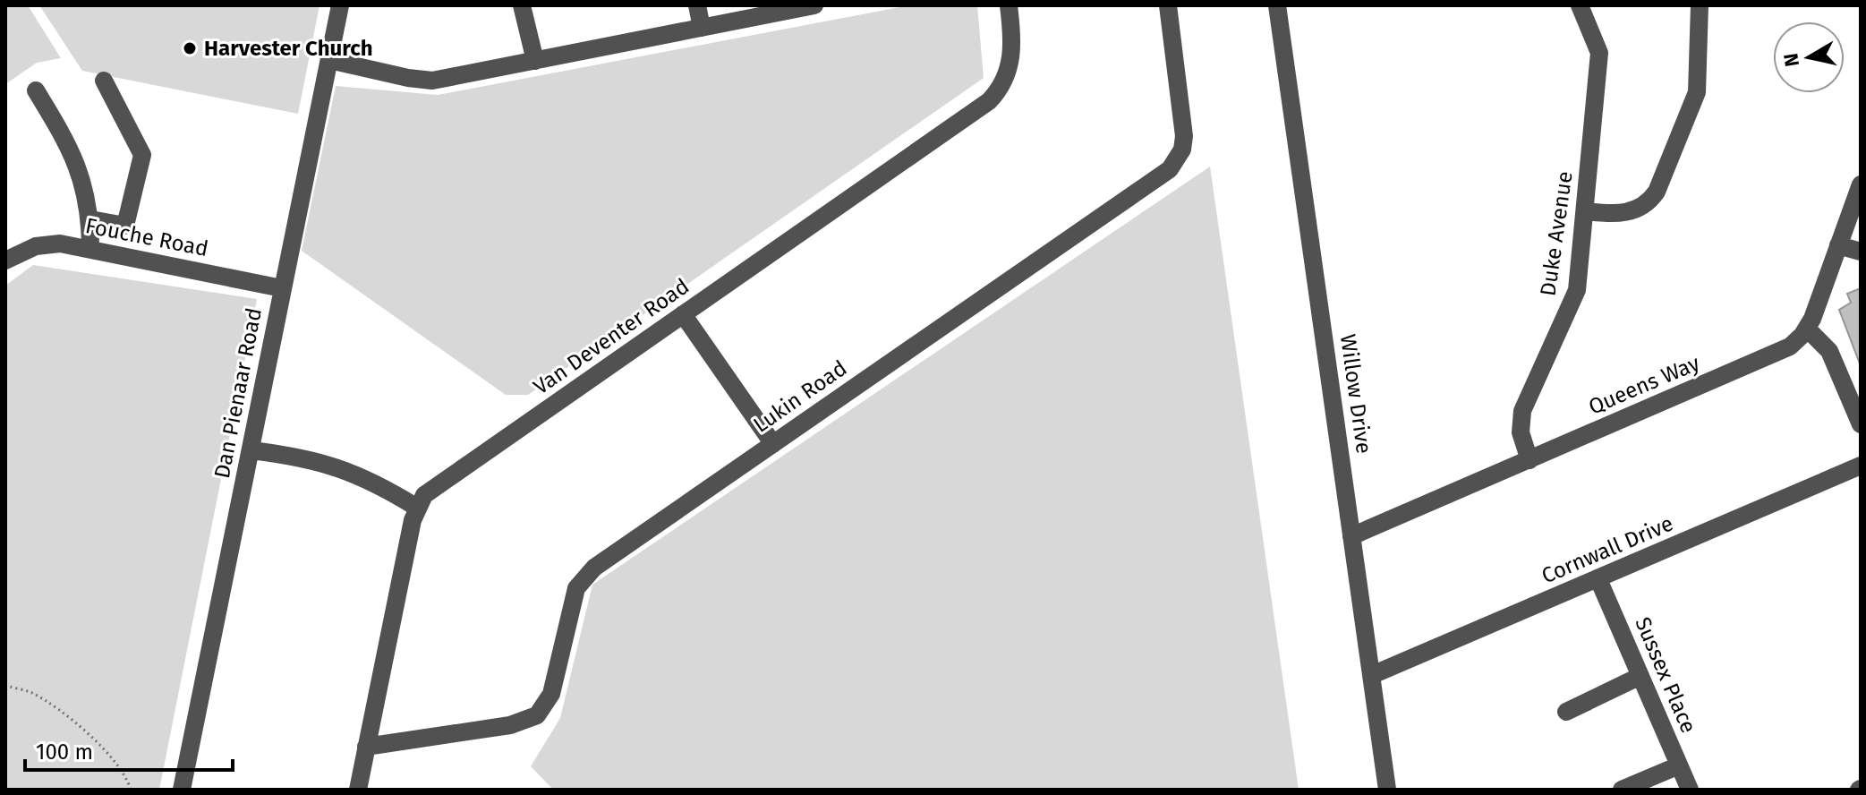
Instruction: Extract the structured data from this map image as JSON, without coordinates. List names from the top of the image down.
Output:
{
  "streets": {
    "street": [
      "Duke Avenue",
      "Fouche Road",
      "Van Deventer Road",
      "Queens Way",
      "Dan Pienaar Road",
      "Willow Drive",
      "Lukin Road",
      "Cornwall Drive",
      "Sussex Place"
    ]
  },
  "crossings": [
    ["Duke Avenue", "Queens Way"],
    ["Fouche Road", "Dan Pienaar Road"],
    ["Queens Way", "Willow Drive"],
    ["Willow Drive", "Cornwall Drive"],
    ["Cornwall Drive", "Sussex Place"]
  ],
  "places": ["Harvester Church"],
  "scale_bar": "100 m",
  "north": "left"
}
